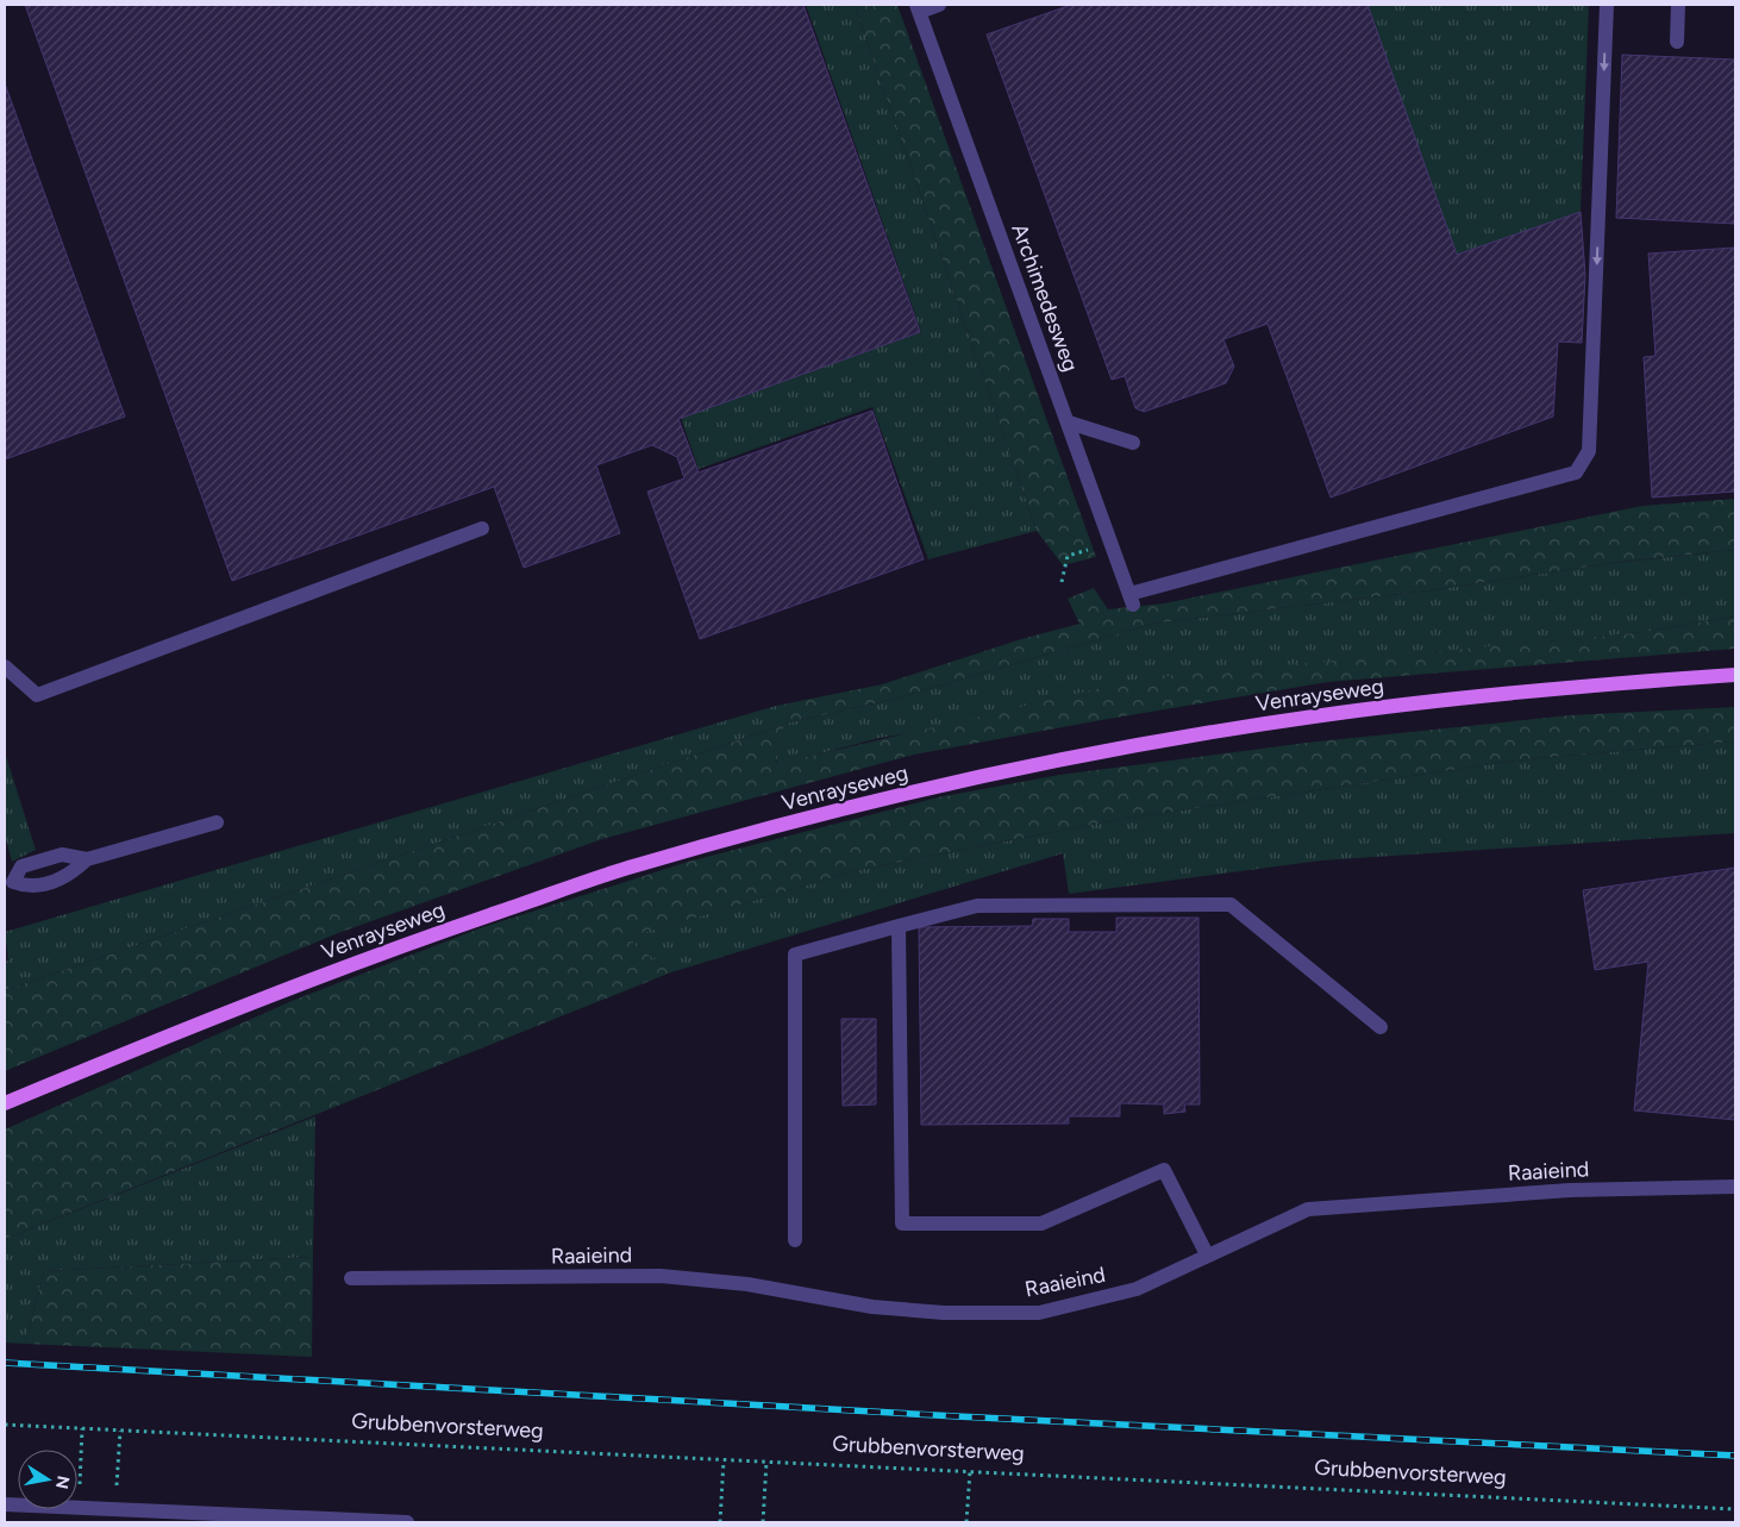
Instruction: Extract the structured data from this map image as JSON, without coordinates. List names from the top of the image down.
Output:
{
  "streets": {
    "main road": ["Venrayseweg"],
    "street": ["Archimedesweg", "Raaieind"],
    "path": ["Grubbenvorsterweg"]
  },
  "north": "right"
}
